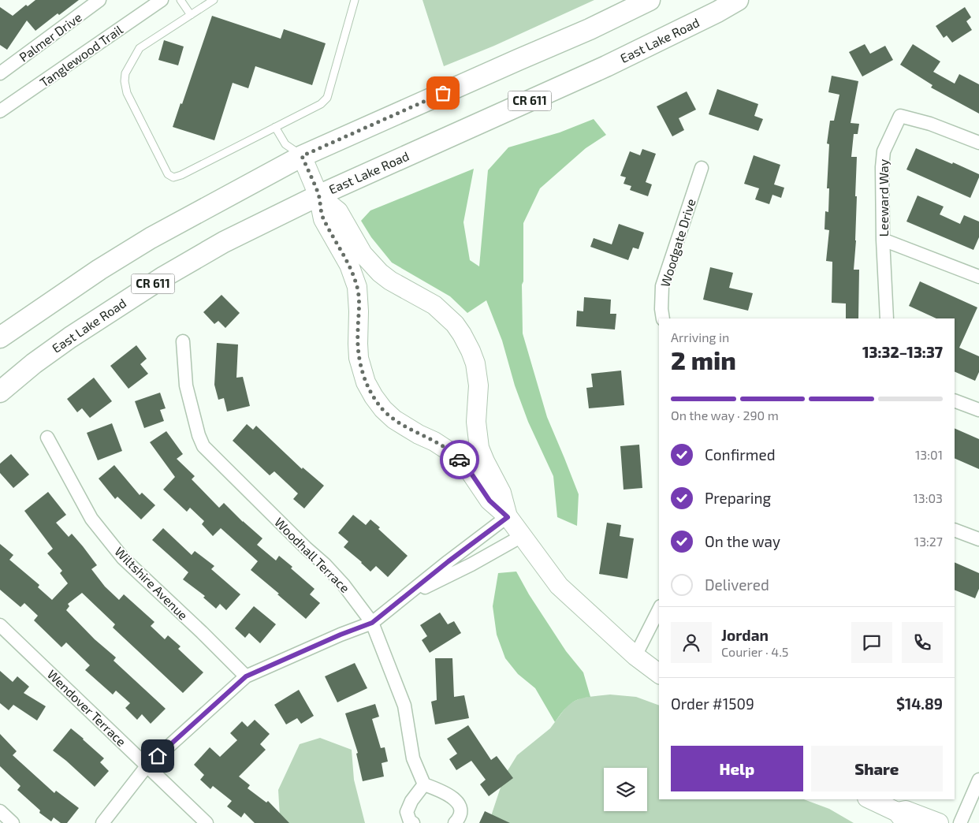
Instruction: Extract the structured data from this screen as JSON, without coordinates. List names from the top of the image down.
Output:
{
  "streets": {
    "main road": ["East Lake Road", "CR 611"],
    "street": [
      "Palmer Drive",
      "Tanglewood Trail",
      "Leeward Way",
      "Woodgate Drive",
      "Woodhall Terrace",
      "Wiltshire Avenue",
      "Wendover Terrace"
    ]
  },
  "page": {
    "heading": ["2 min", "Arriving in", "13:32–13:37"],
    "panel": [
      "Jordan",
      "Courier · 4.5",
      "Order #1509",
      "$14.89"
    ],
    "bar": "On the way · 290 m",
    "list": [
      ["Confirmed", "13:01"],
      ["Preparing", "13:03"],
      ["On the way", "13:27"],
      "Delivered"
    ],
    "buttons": ["Help", "Share"]
  }
}
